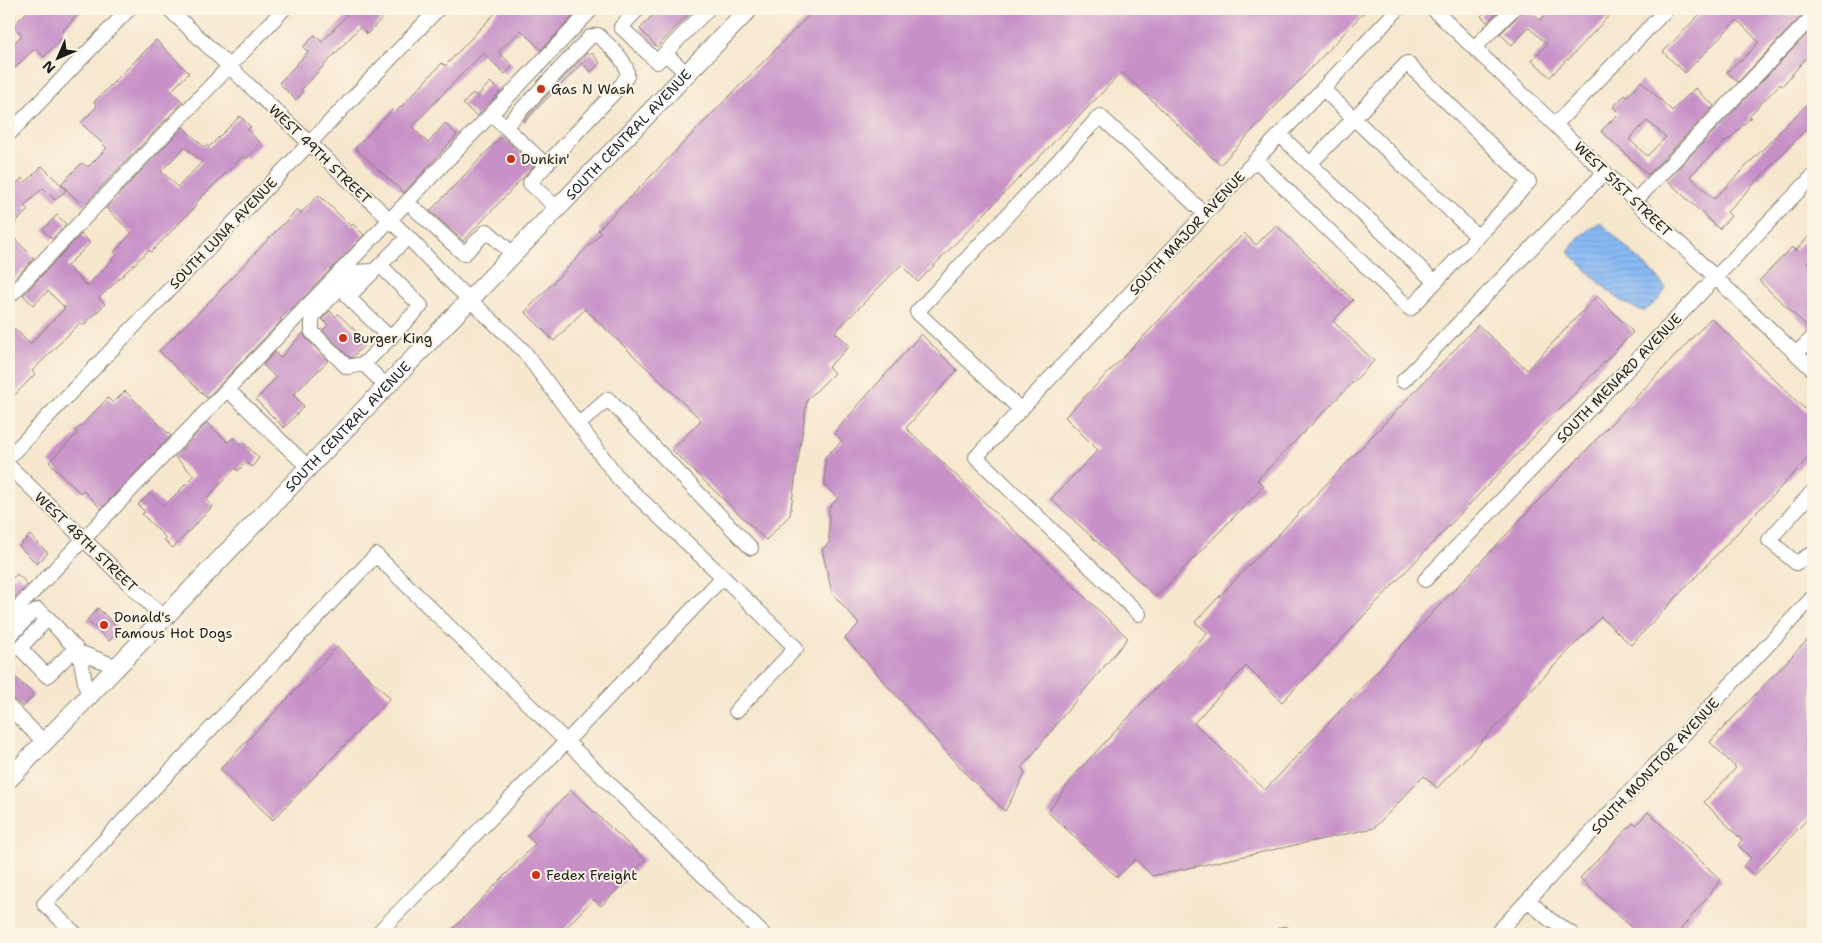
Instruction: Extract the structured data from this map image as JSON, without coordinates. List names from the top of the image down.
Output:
{
  "streets": {
    "main road": ["SOUTH CENTRAL AVENUE"],
    "street": [
      "WEST 49TH STREET",
      "WEST 51ST STREET",
      "SOUTH LUNA AVENUE",
      "SOUTH MAJOR AVENUE",
      "SOUTH MENARD AVENUE",
      "WEST 48TH STREET",
      "SOUTH MONITOR AVENUE"
    ]
  },
  "crossings": [
    ["SOUTH CENTRAL AVENUE", "WEST 49TH STREET"],
    ["SOUTH CENTRAL AVENUE", "WEST 48TH STREET"],
    ["WEST 49TH STREET", "SOUTH LUNA AVENUE"],
    ["WEST 51ST STREET", "SOUTH MENARD AVENUE"]
  ],
  "places": [
    "Gas N Wash",
    "Dunkin'",
    "Burger King",
    "Donald's Famous Hot Dogs",
    "Fedex Freight"
  ],
  "north": "bottom left"
}
